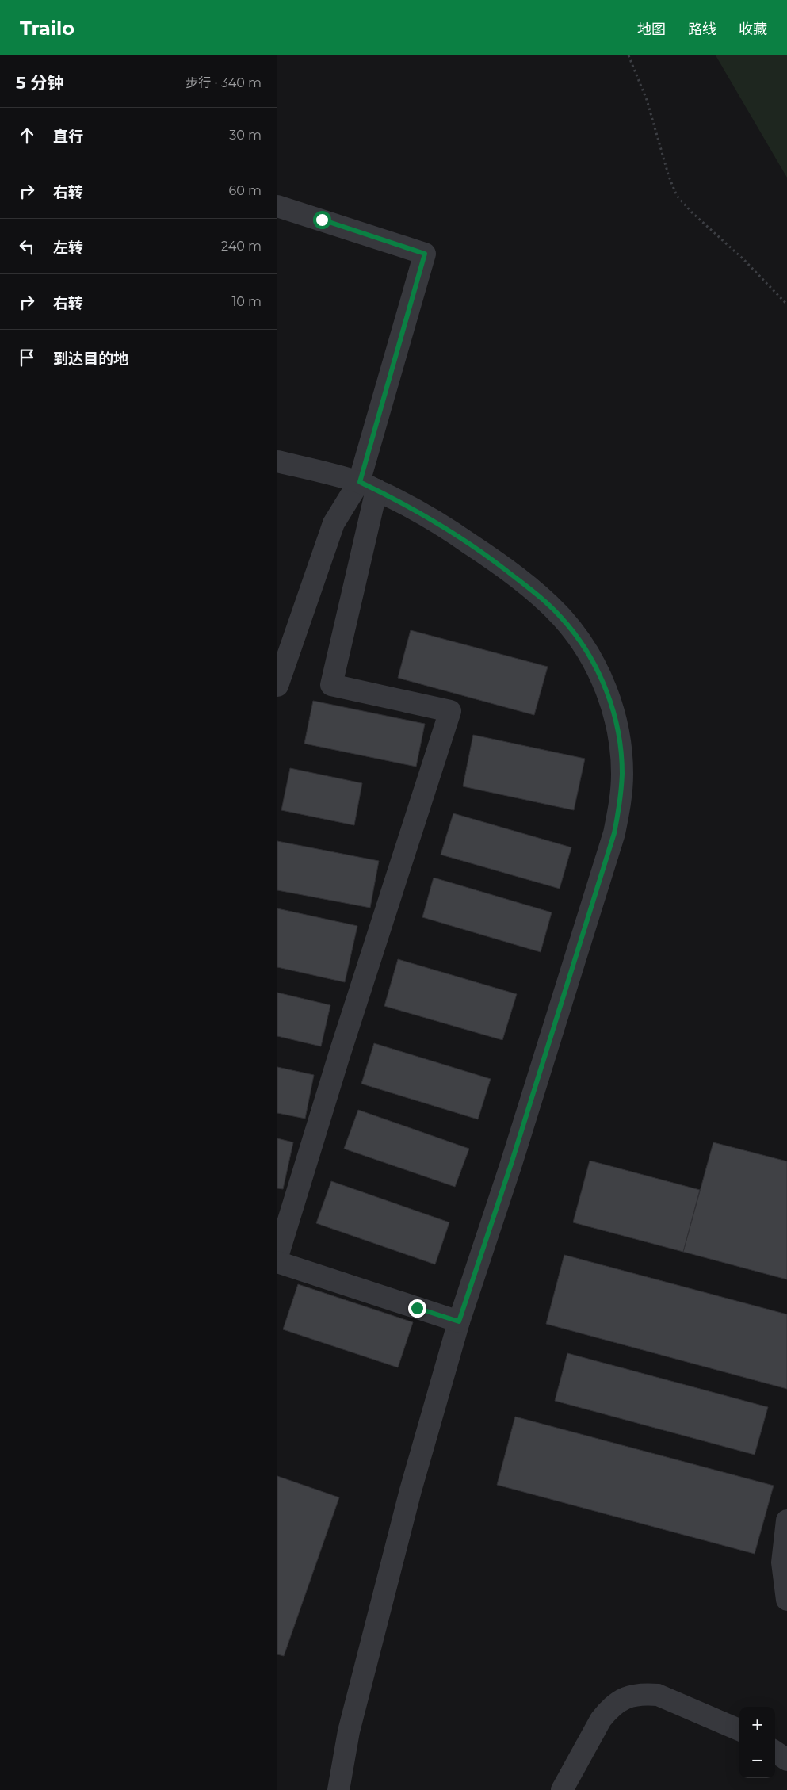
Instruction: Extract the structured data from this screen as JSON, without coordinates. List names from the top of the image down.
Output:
{
  "page": {
    "header": "Trailo",
    "nav": ["地图", "路线", "收藏"],
    "heading": ["5 分钟", "步行 · 340 m"],
    "list": [
      ["直行", "30 m"],
      ["右转", "60 m"],
      ["左转", "240 m"],
      ["右转", "10 m"],
      "到达目的地"
    ],
    "map_buttons": ["+", "−"]
  }
}
